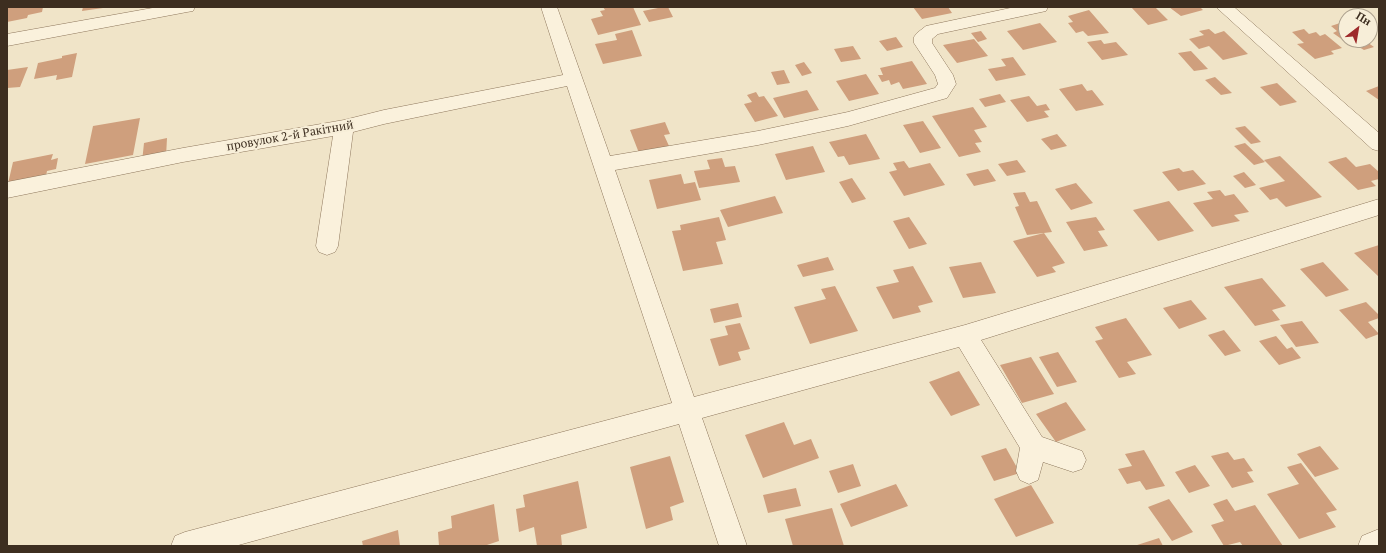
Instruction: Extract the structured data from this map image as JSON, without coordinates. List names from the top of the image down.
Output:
{
  "streets": {
    "street": ["провулок 2-й Ракітний"]
  },
  "north": "top right"
}
